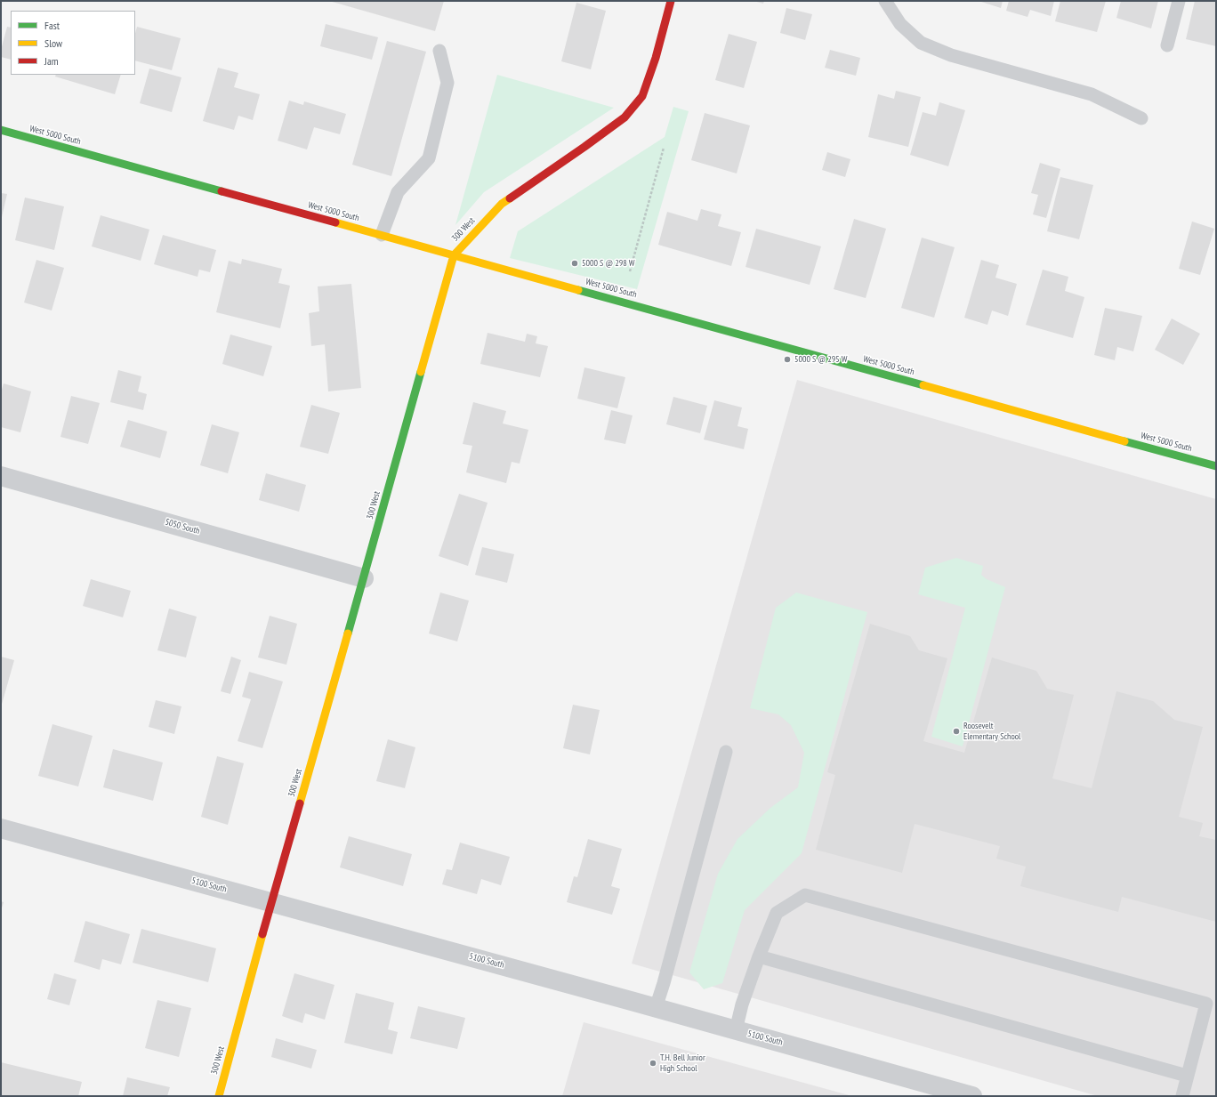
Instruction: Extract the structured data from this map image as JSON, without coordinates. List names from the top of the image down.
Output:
{
  "streets": {
    "main road": ["West 5000 South", "300 West"],
    "street": ["5050 South", "5100 South"]
  },
  "crossings": [
    ["West 5000 South", "300 West"],
    ["300 West", "5050 South"],
    ["300 West", "5100 South"]
  ],
  "places": [
    "5000 S @ 298 W",
    "5000 S @ 295 W",
    "Roosevelt Elementary School",
    "T.H. Bell Junior High School"
  ],
  "legend": ["Fast", "Slow", "Jam"]
}
